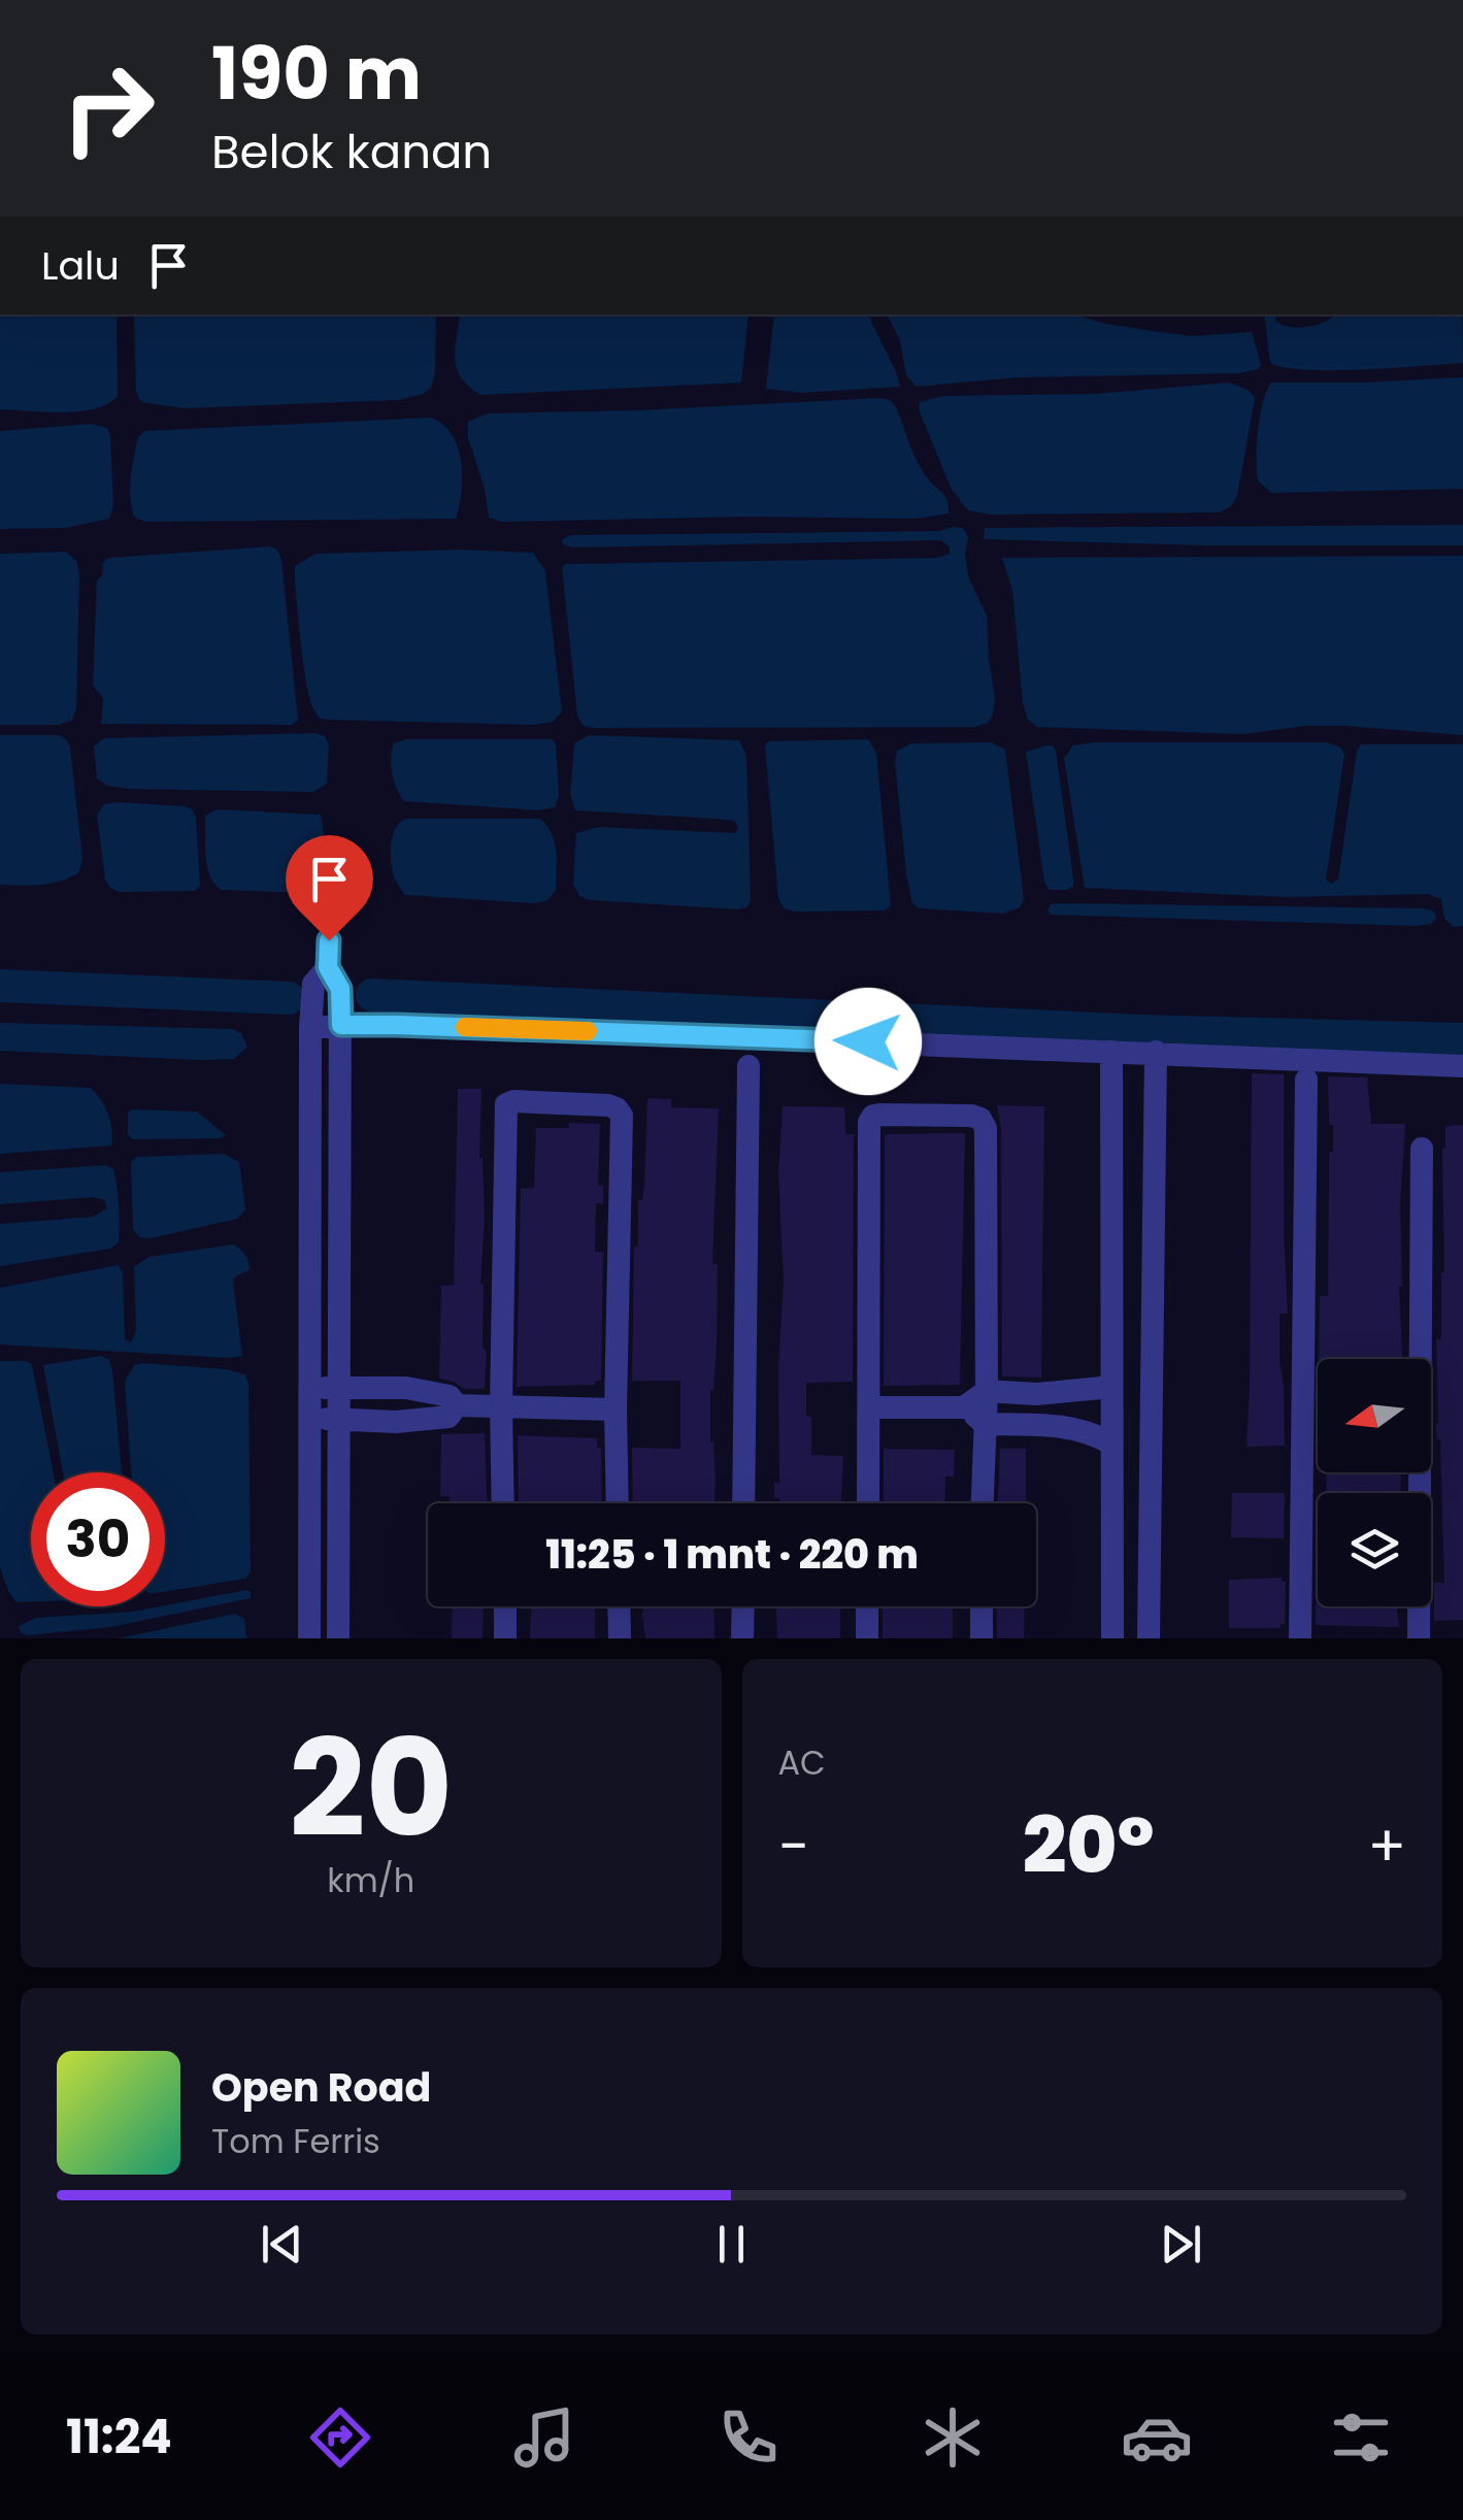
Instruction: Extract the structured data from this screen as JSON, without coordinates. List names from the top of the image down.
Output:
{
  "north": "left",
  "page": {
    "turn": ["190 m", "Belok kanan"],
    "then": "Lalu",
    "limit": "30",
    "trip": "11:25 · 1 mnt · 220 m",
    "tile": [
      ["20", "km/h"],
      "AC"
    ],
    "heat": ["−", "20°", "+"],
    "song": ["Open Road", "Tom Ferris"],
    "tabs": "11:24"
  }
}
